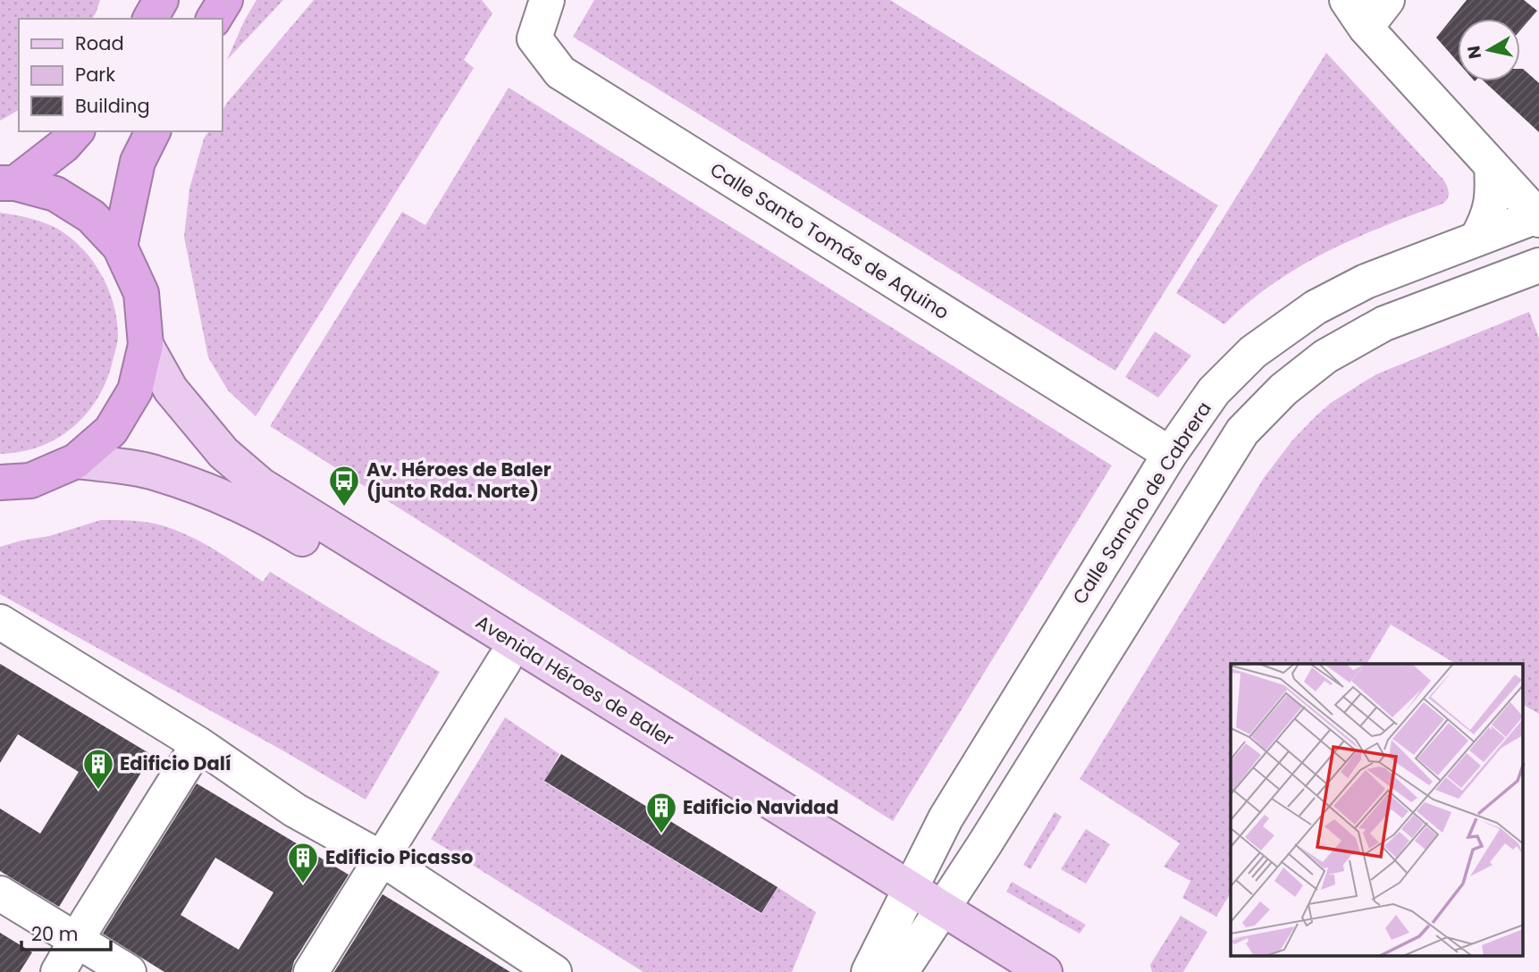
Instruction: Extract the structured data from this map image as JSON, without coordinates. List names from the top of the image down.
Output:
{
  "streets": {
    "main road": ["Avenida Héroes de Baler"],
    "street": ["Calle Santo Tomás de Aquino", "Calle Sancho de Cabrera"]
  },
  "crossings": [
    ["Calle Santo Tomás de Aquino", "Calle Sancho de Cabrera"],
    ["Calle Sancho de Cabrera", "Avenida Héroes de Baler"]
  ],
  "places": {
    "bus stop": ["Av. Héroes de Baler (junto Rda. Norte)"],
    "building": ["Edificio Dalí", "Edificio Navidad", "Edificio Picasso"]
  },
  "legend": ["Road", "Park", "Building"],
  "scale_bar": "20 m",
  "north": "left"
}
